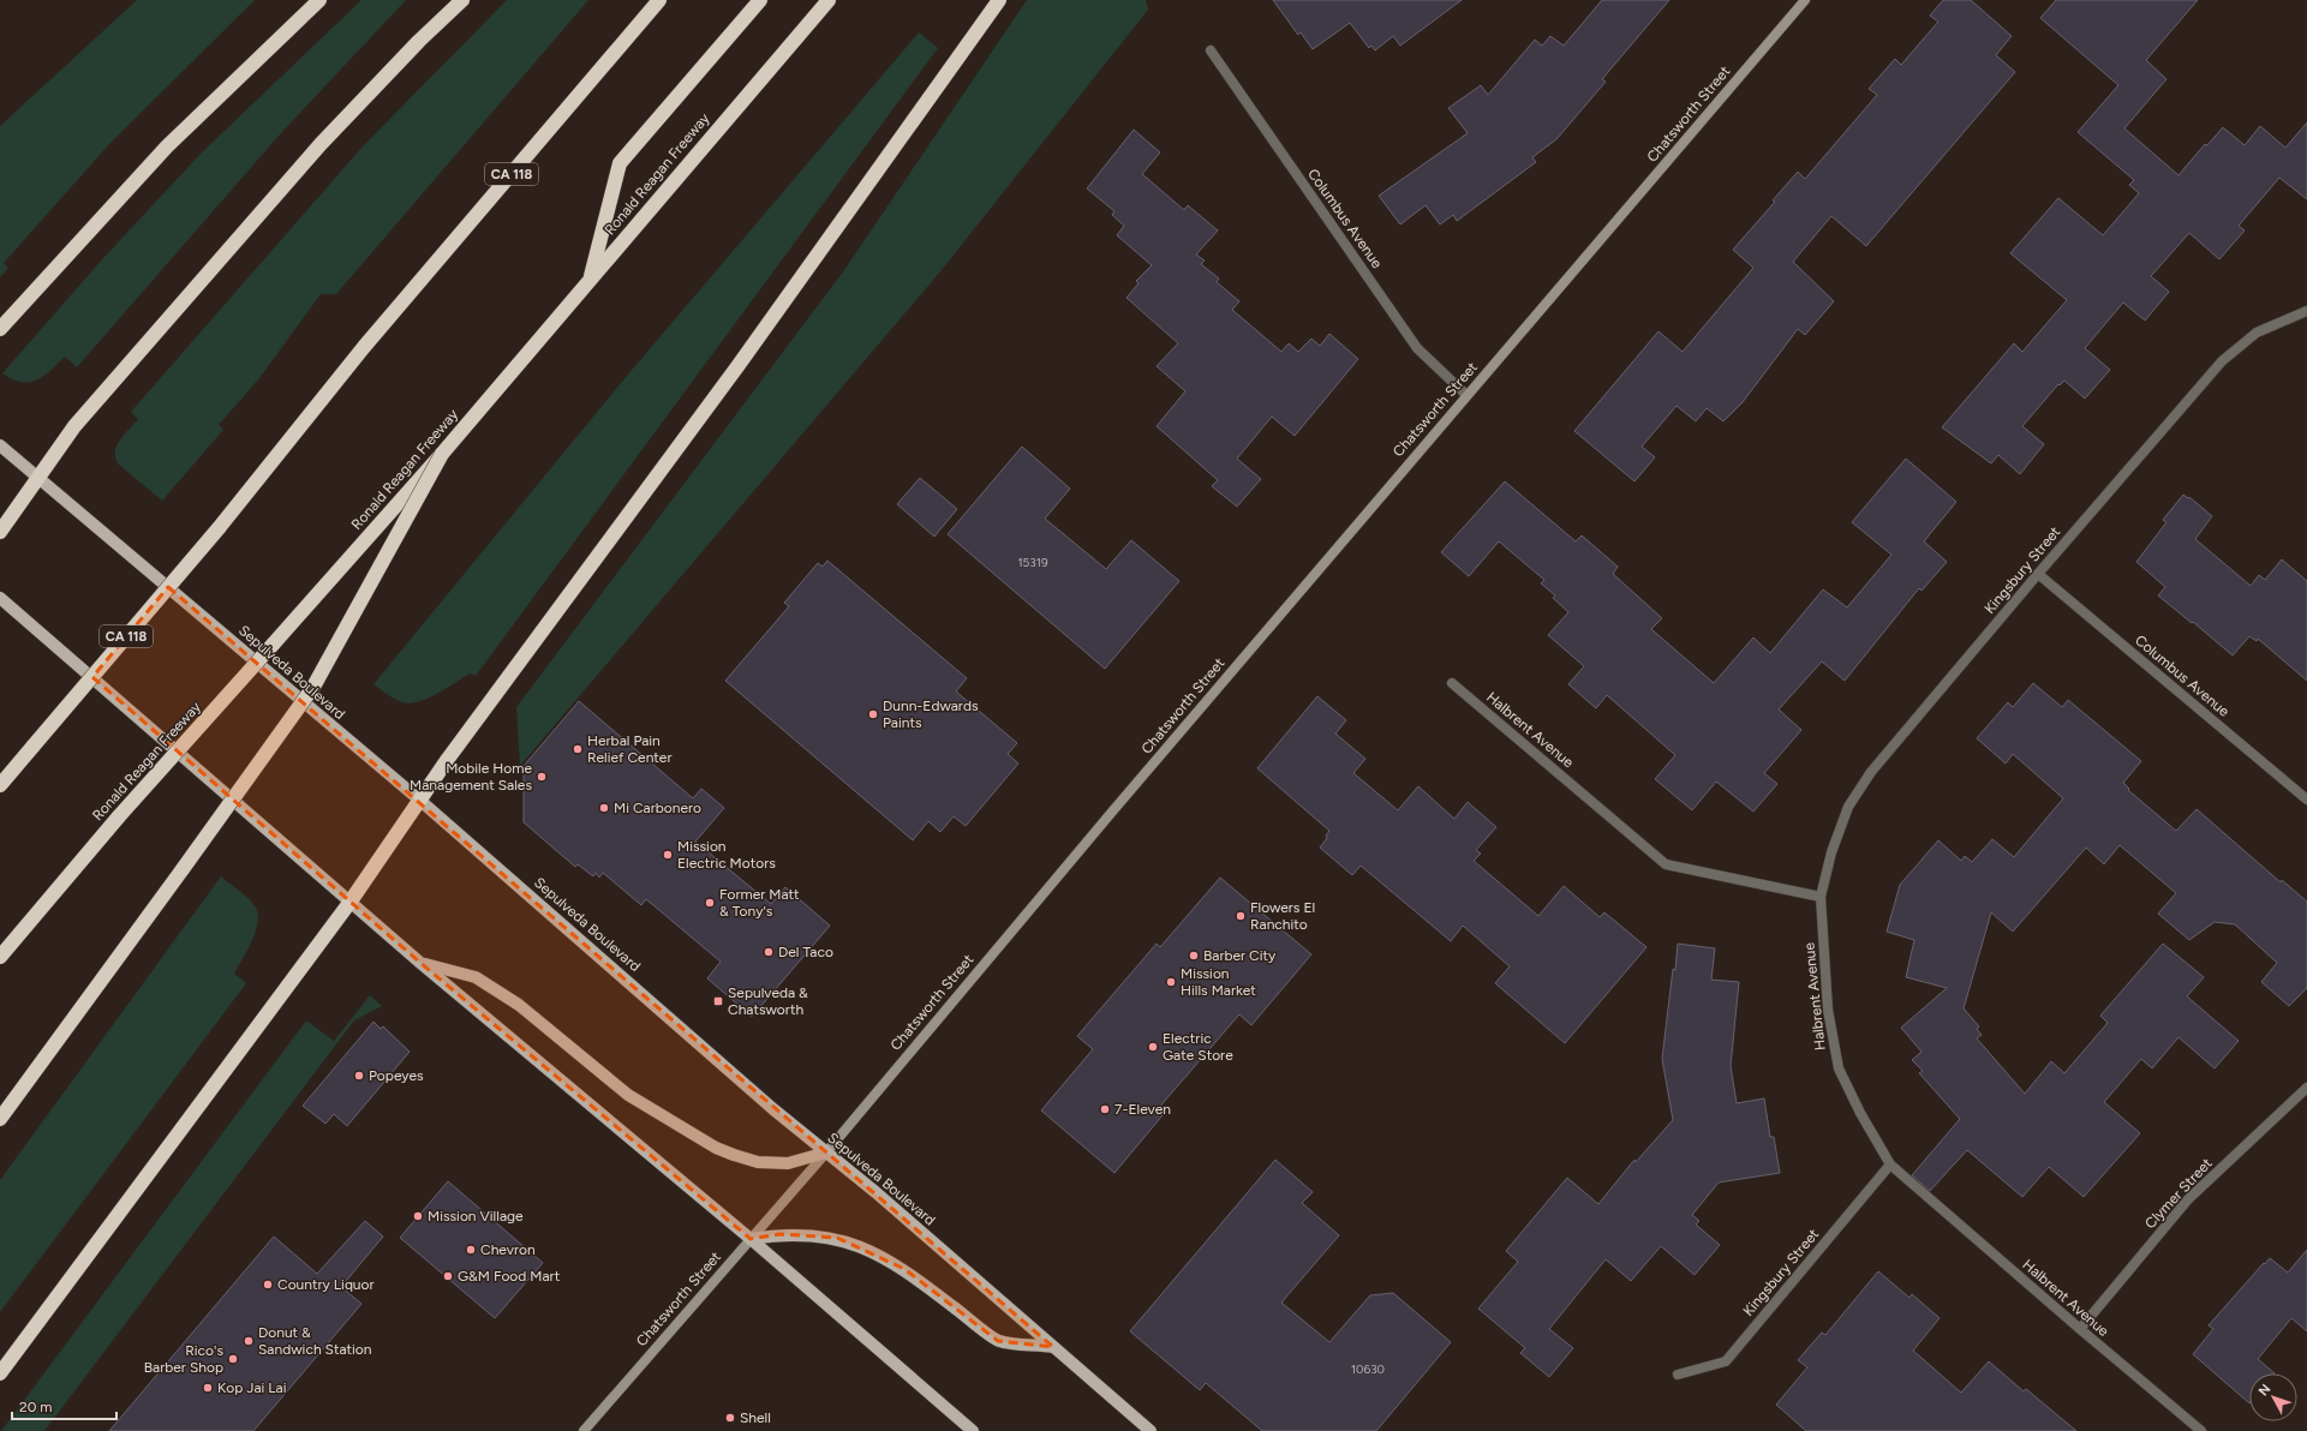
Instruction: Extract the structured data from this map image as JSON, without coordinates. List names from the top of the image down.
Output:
{
  "streets": {
    "highway": ["CA 118", "Ronald Reagan Freeway"],
    "main road": ["Chatsworth Street", "Sepulveda Boulevard"],
    "street": [
      "Columbus Avenue",
      "Kingsbury Street",
      "Halbrent Avenue",
      "Clymer Street"
    ]
  },
  "crossings": [
    ["Chatsworth Street", "Columbus Avenue"],
    ["Chatsworth Street", "Sepulveda Boulevard"],
    ["Columbus Avenue", "Kingsbury Street"],
    ["Kingsbury Street", "Halbrent Avenue"],
    ["Halbrent Avenue", "Clymer Street"]
  ],
  "places": {
    "other": [
      "Dunn-Edwards Paints",
      "Herbal Pain Relief Center",
      "Mobile Home Management Sales",
      "Mi Carbonero",
      "Mission Electric Motors",
      "Former Matt & Tony's",
      "Flowers El Ranchito",
      "Del Taco",
      "Barber City",
      "Mission Hills Market",
      "Electric Gate Store",
      "Popeyes",
      "7-Eleven",
      "Mission Village",
      "Chevron",
      "G&M Food Mart",
      "Country Liquor",
      "Donut & Sandwich Station",
      "Rico's Barber Shop",
      "Kop Jai Lai",
      "Shell"
    ],
    "transit": ["Sepulveda & Chatsworth"]
  },
  "house_numbers": ["15319", "10630"],
  "scale_bar": "20 m",
  "north": "top left"
}
